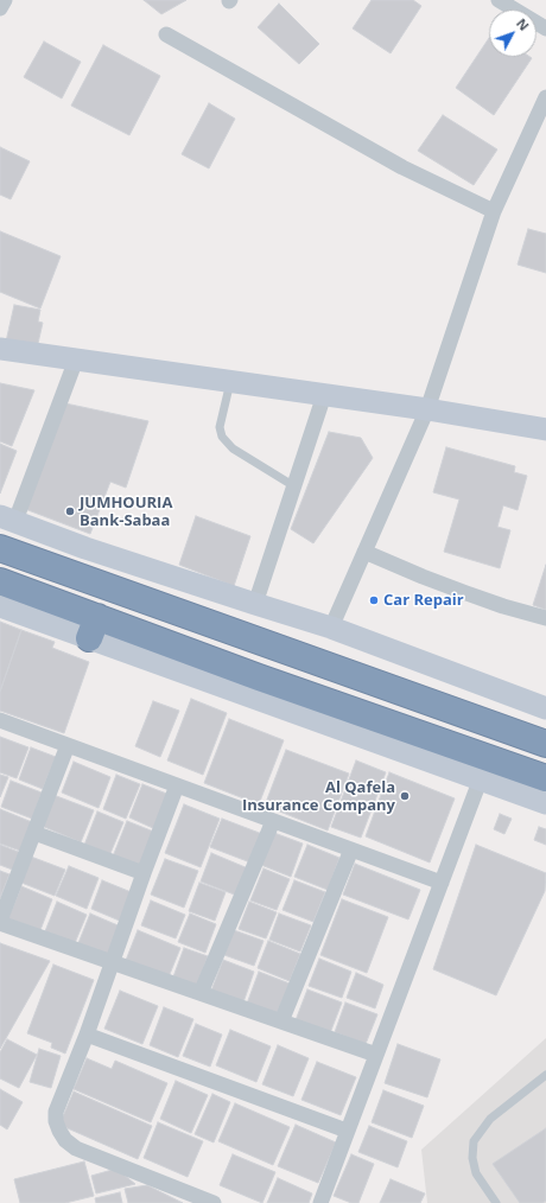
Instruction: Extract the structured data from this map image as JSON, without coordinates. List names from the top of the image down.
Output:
{
  "places": ["JUMHOURIA Bank-Sabaa", "Car Repair", "Al Qafela Insurance Company"],
  "north": "top right"
}
